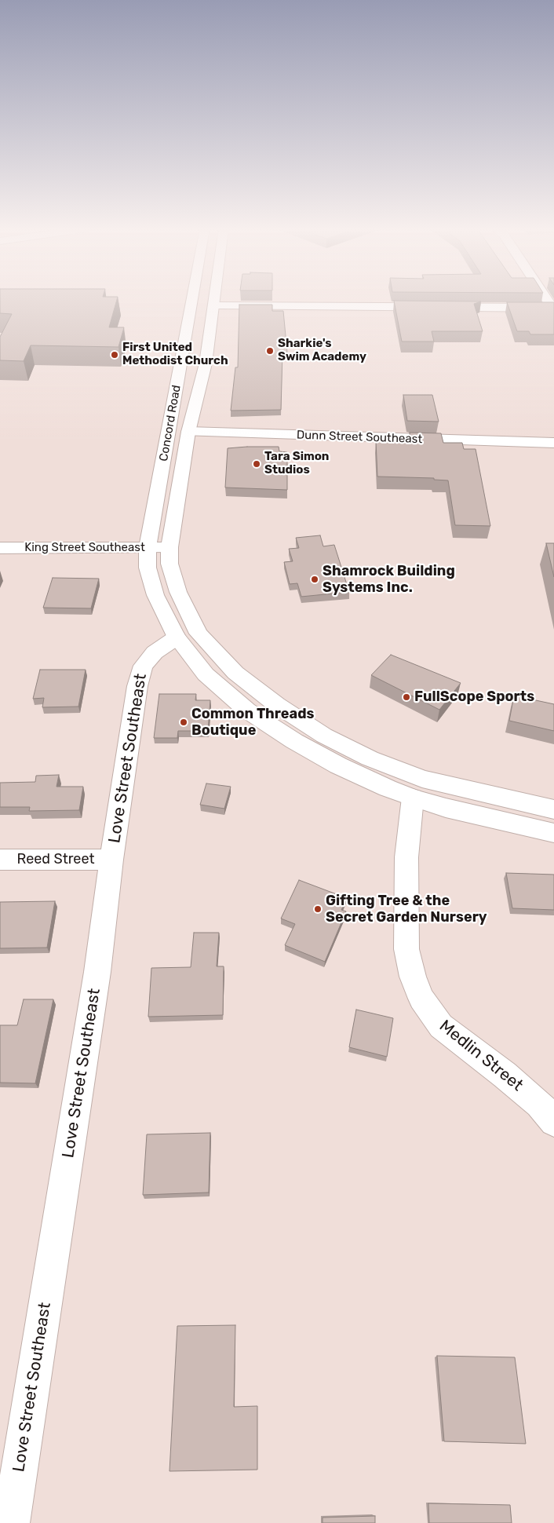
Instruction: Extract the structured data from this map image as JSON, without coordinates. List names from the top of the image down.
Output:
{
  "streets": {
    "main road": [
      "Concord Road",
      "Dunn Street Southeast",
      "King Street Southeast",
      "Love Street Southeast",
      "Reed Street",
      "Medlin Street"
    ]
  },
  "crossings": [
    ["Concord Road", "Dunn Street Southeast"],
    ["Concord Road", "King Street Southeast"],
    ["Concord Road", "Love Street Southeast"],
    ["Concord Road", "Medlin Street"],
    ["Love Street Southeast", "Reed Street"]
  ],
  "places": [
    "Sharkie's Swim Academy",
    "First United Methodist Church",
    "Tara Simon Studios",
    "Shamrock Building Systems Inc.",
    "FullScope Sports",
    "Common Threads Boutique",
    "Gifting Tree & the Secret Garden Nursery"
  ]
}
